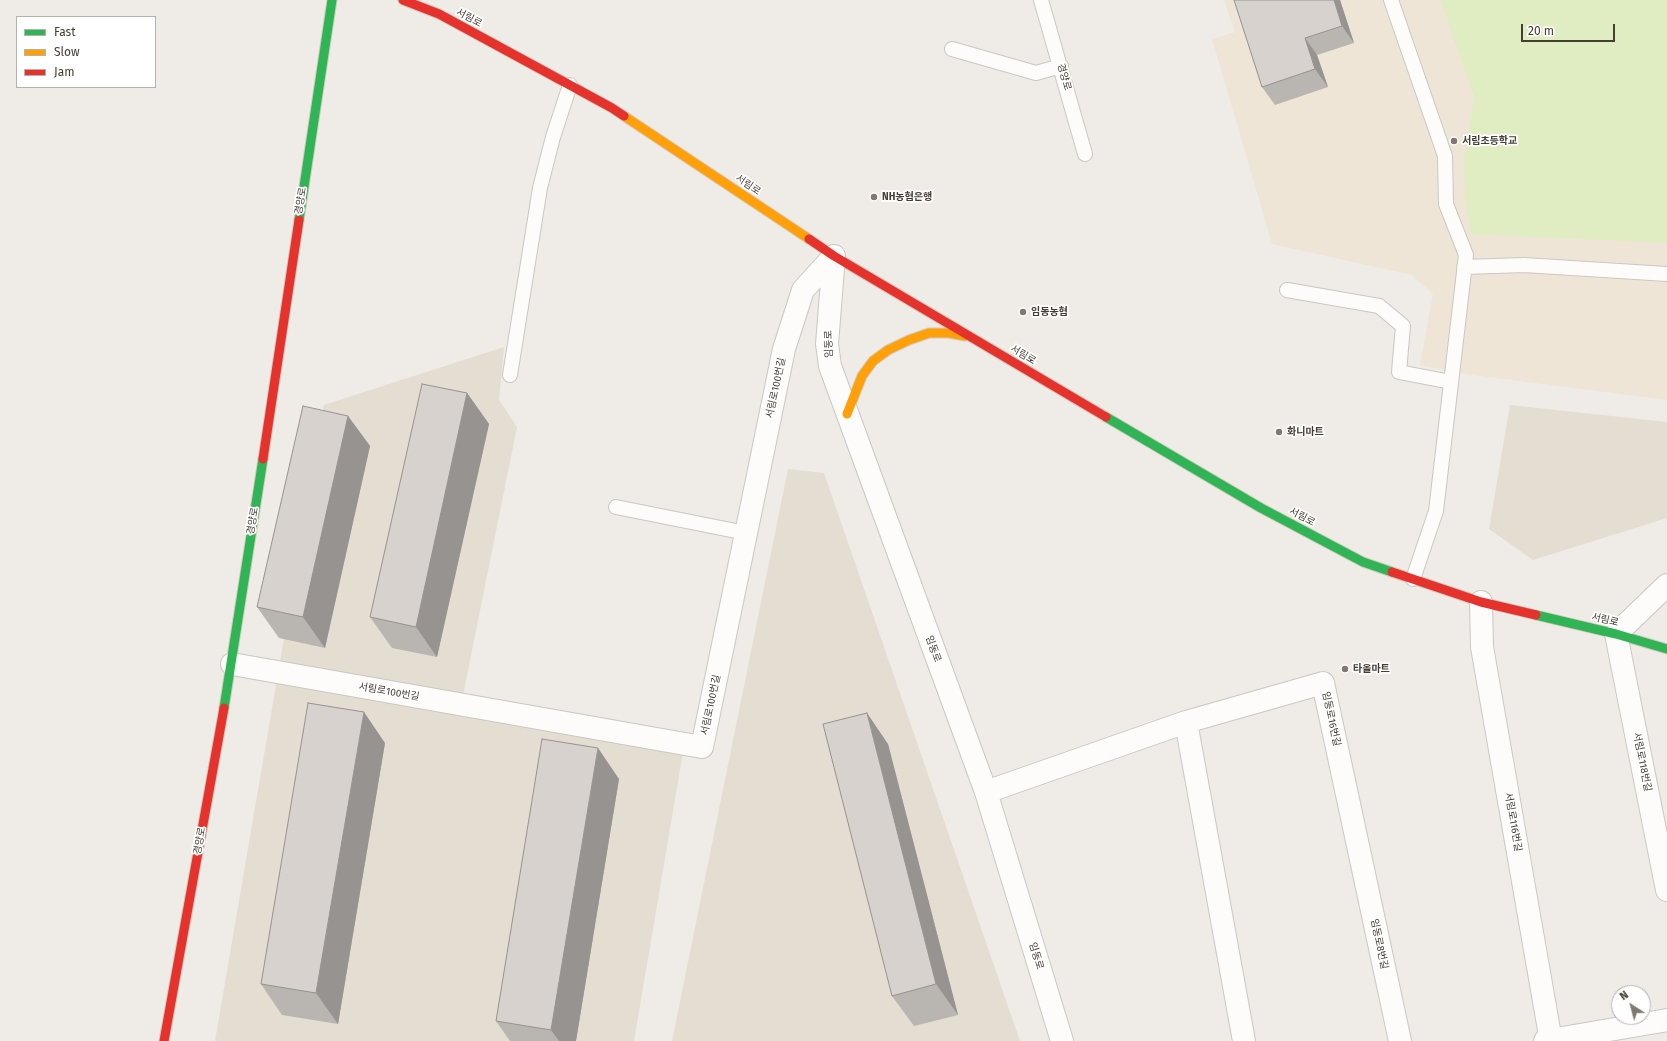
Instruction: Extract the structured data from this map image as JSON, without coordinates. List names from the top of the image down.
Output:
{
  "streets": {
    "street": [
      "서림로",
      "경양로",
      "임동로",
      "서림로100번길",
      "임동로16번길",
      "서림로118번길",
      "서림로116번길",
      "임동로8번길"
    ]
  },
  "crossings": [
    ["서림로", "임동로"],
    ["서림로", "서림로100번길"],
    ["서림로", "서림로118번길"],
    ["서림로", "서림로116번길"],
    ["경양로", "서림로100번길"],
    ["임동로", "서림로100번길"],
    ["임동로", "임동로16번길"],
    ["임동로16번길", "임동로8번길"]
  ],
  "places": [
    "서림초등학교",
    "NH농협은행",
    "임동농협",
    "화니마트",
    "타올마트"
  ],
  "legend": ["Fast", "Slow", "Jam"],
  "scale_bar": "20 m",
  "north": "top left"
}
